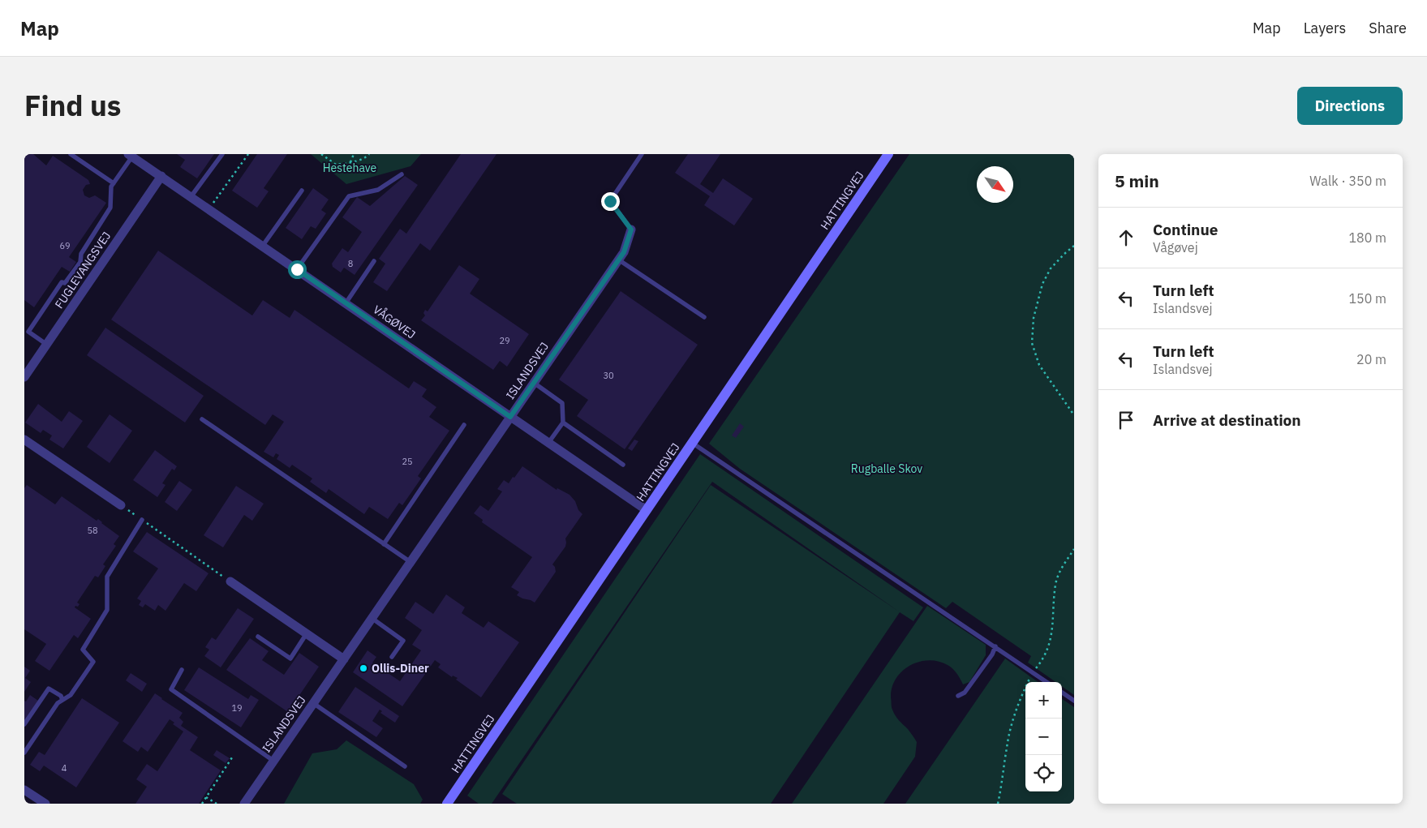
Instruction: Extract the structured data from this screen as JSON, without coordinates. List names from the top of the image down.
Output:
{
  "streets": {
    "street": [
      "HATTINGVEJ",
      "FUGLEVANGSVEJ",
      "VÅGØVEJ",
      "ISLANDSVEJ"
    ]
  },
  "crossings": [
    ["HATTINGVEJ", "VÅGØVEJ"],
    ["FUGLEVANGSVEJ", "VÅGØVEJ"],
    ["VÅGØVEJ", "ISLANDSVEJ"]
  ],
  "parks": ["Hestehave", "Rugballe Skov"],
  "places": ["Ollis-Diner"],
  "house_numbers": [
    "69",
    "8",
    "29",
    "30",
    "25",
    "58",
    "19",
    "4"
  ],
  "north": "bottom right",
  "page": {
    "header": "Map",
    "nav": ["Map", "Layers", "Share"],
    "title": "Find us",
    "buttons": "Directions",
    "heading": ["5 min", "Walk · 350 m"],
    "list": [
      ["Continue", "Vågøvej", "180 m"],
      ["Turn left", "Islandsvej", "150 m"],
      ["Turn left", "Islandsvej", "20 m"],
      "Arrive at destination"
    ],
    "map_buttons": ["+", "−"]
  }
}
